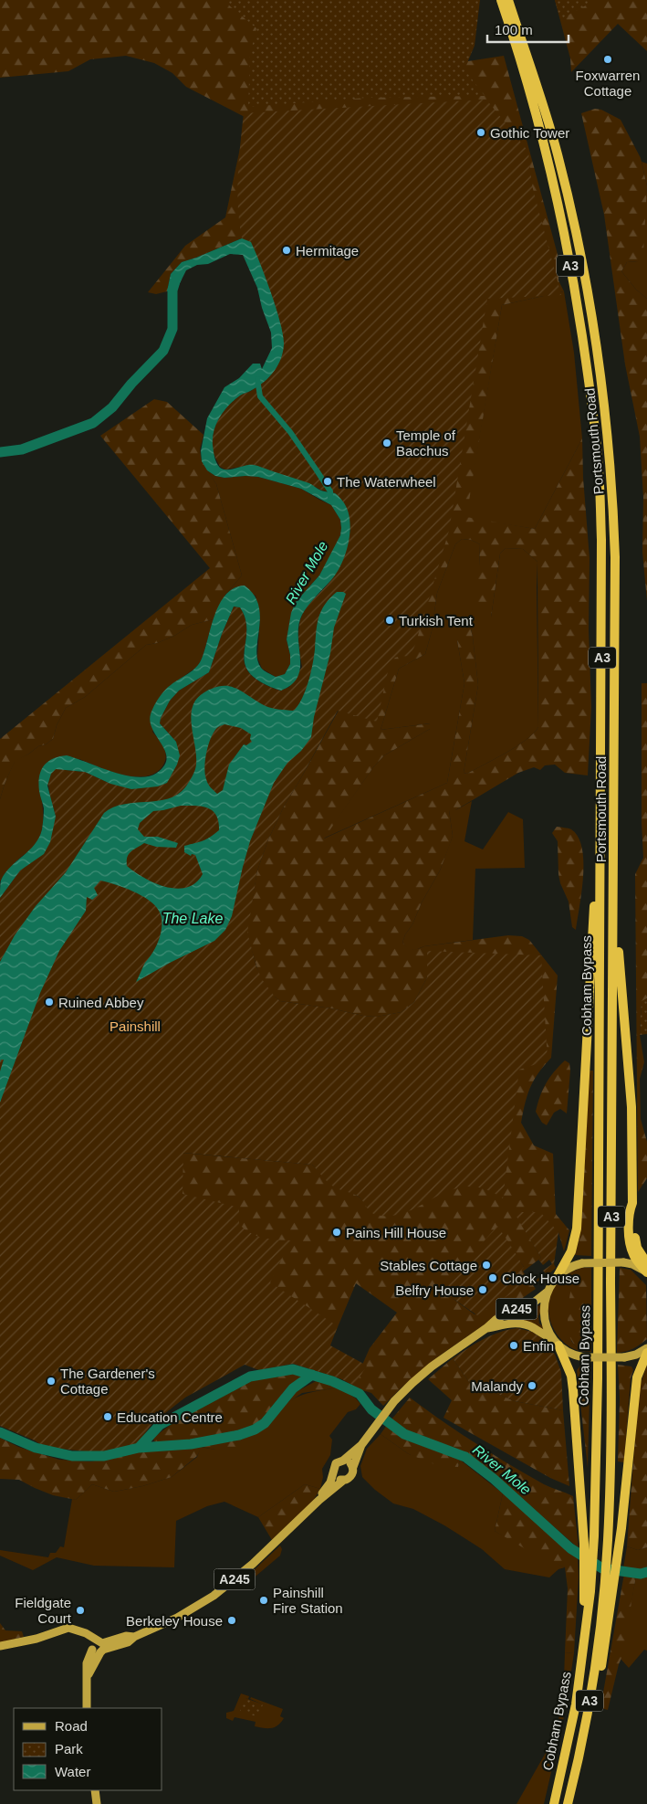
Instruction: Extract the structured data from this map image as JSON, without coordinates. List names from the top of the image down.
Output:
{
  "streets": {
    "highway": ["A3", "Portsmouth Road", "Cobham Bypass"],
    "main road": ["A245"]
  },
  "crossings": [
    ["Portsmouth Road", "Cobham Bypass"]
  ],
  "water": ["River Mole", "The Lake"],
  "parks": ["Painshill"],
  "places": [
    "Foxwarren Cottage",
    "Gothic Tower",
    "Hermitage",
    "Temple of Bacchus",
    "The Waterwheel",
    "Turkish Tent",
    "Ruined Abbey",
    "Pains Hill House",
    "Stables Cottage",
    "Clock House",
    "Belfry House",
    "Enfin",
    "The Gardener's Cottage",
    "Malandy",
    "Education Centre",
    "Painshill Fire Station",
    "Fieldgate Court",
    "Berkeley House"
  ],
  "legend": ["Road", "Park", "Water"],
  "scale_bar": "100 m"
}
